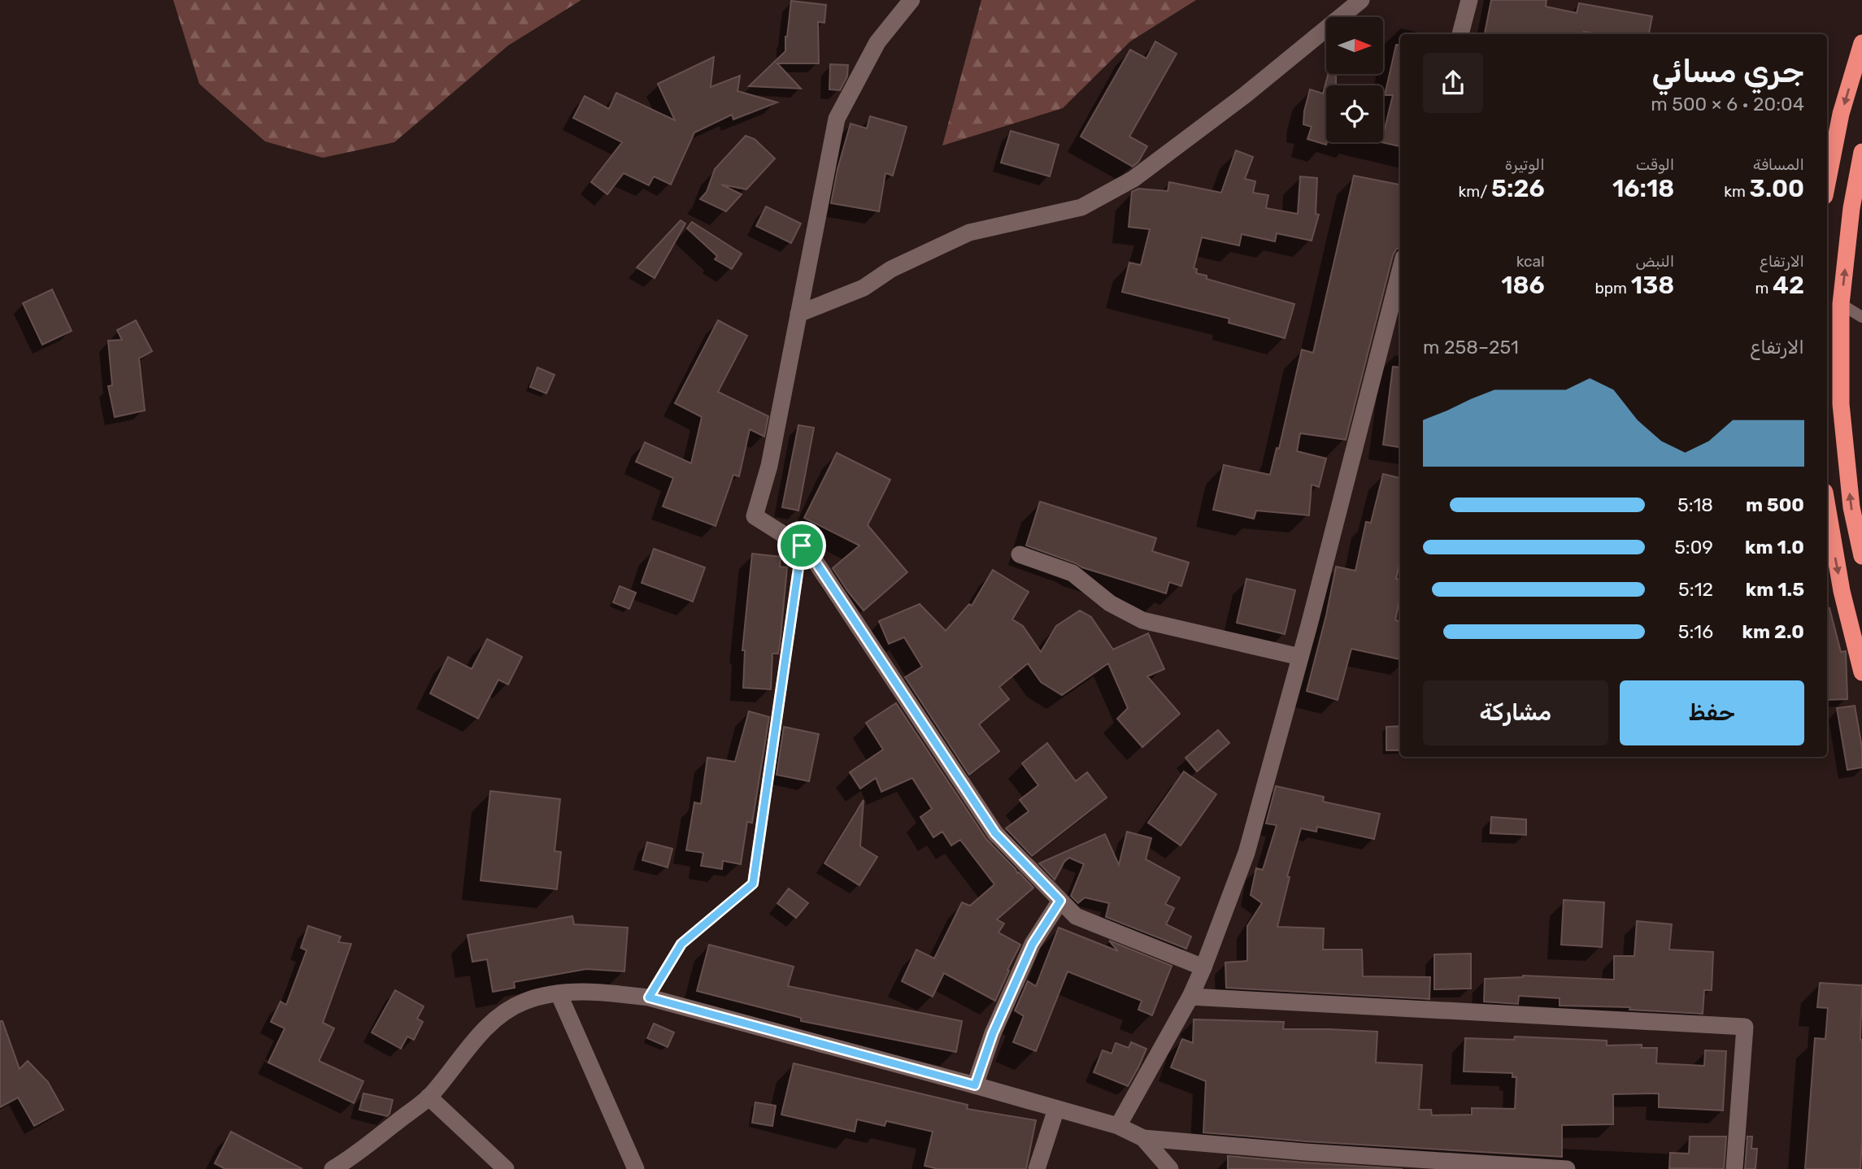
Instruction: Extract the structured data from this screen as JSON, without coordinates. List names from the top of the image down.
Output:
{
  "north": "right",
  "page": {
    "heading": ["جري مسائي", "20:04 · 6 × 500 m"],
    "stats": [
      ["المسافة", "3.00 km"],
      ["الوقت", "16:18"],
      ["الوتيرة", "5:26 /km"],
      ["الارتفاع", "42 m"],
      ["النبض", "138 bpm"],
      ["kcal", "186"]
    ],
    "chart": ["الارتفاع", "251–258 m"],
    "list": [
      {
        "name": "500 m",
        "note": "5:18"
      },
      {
        "name": "1.0 km",
        "note": "5:09"
      },
      {
        "name": "1.5 km",
        "note": "5:12"
      },
      {
        "name": "2.0 km",
        "note": "5:16"
      }
    ],
    "buttons": ["حفظ", "مشاركة"]
  }
}
